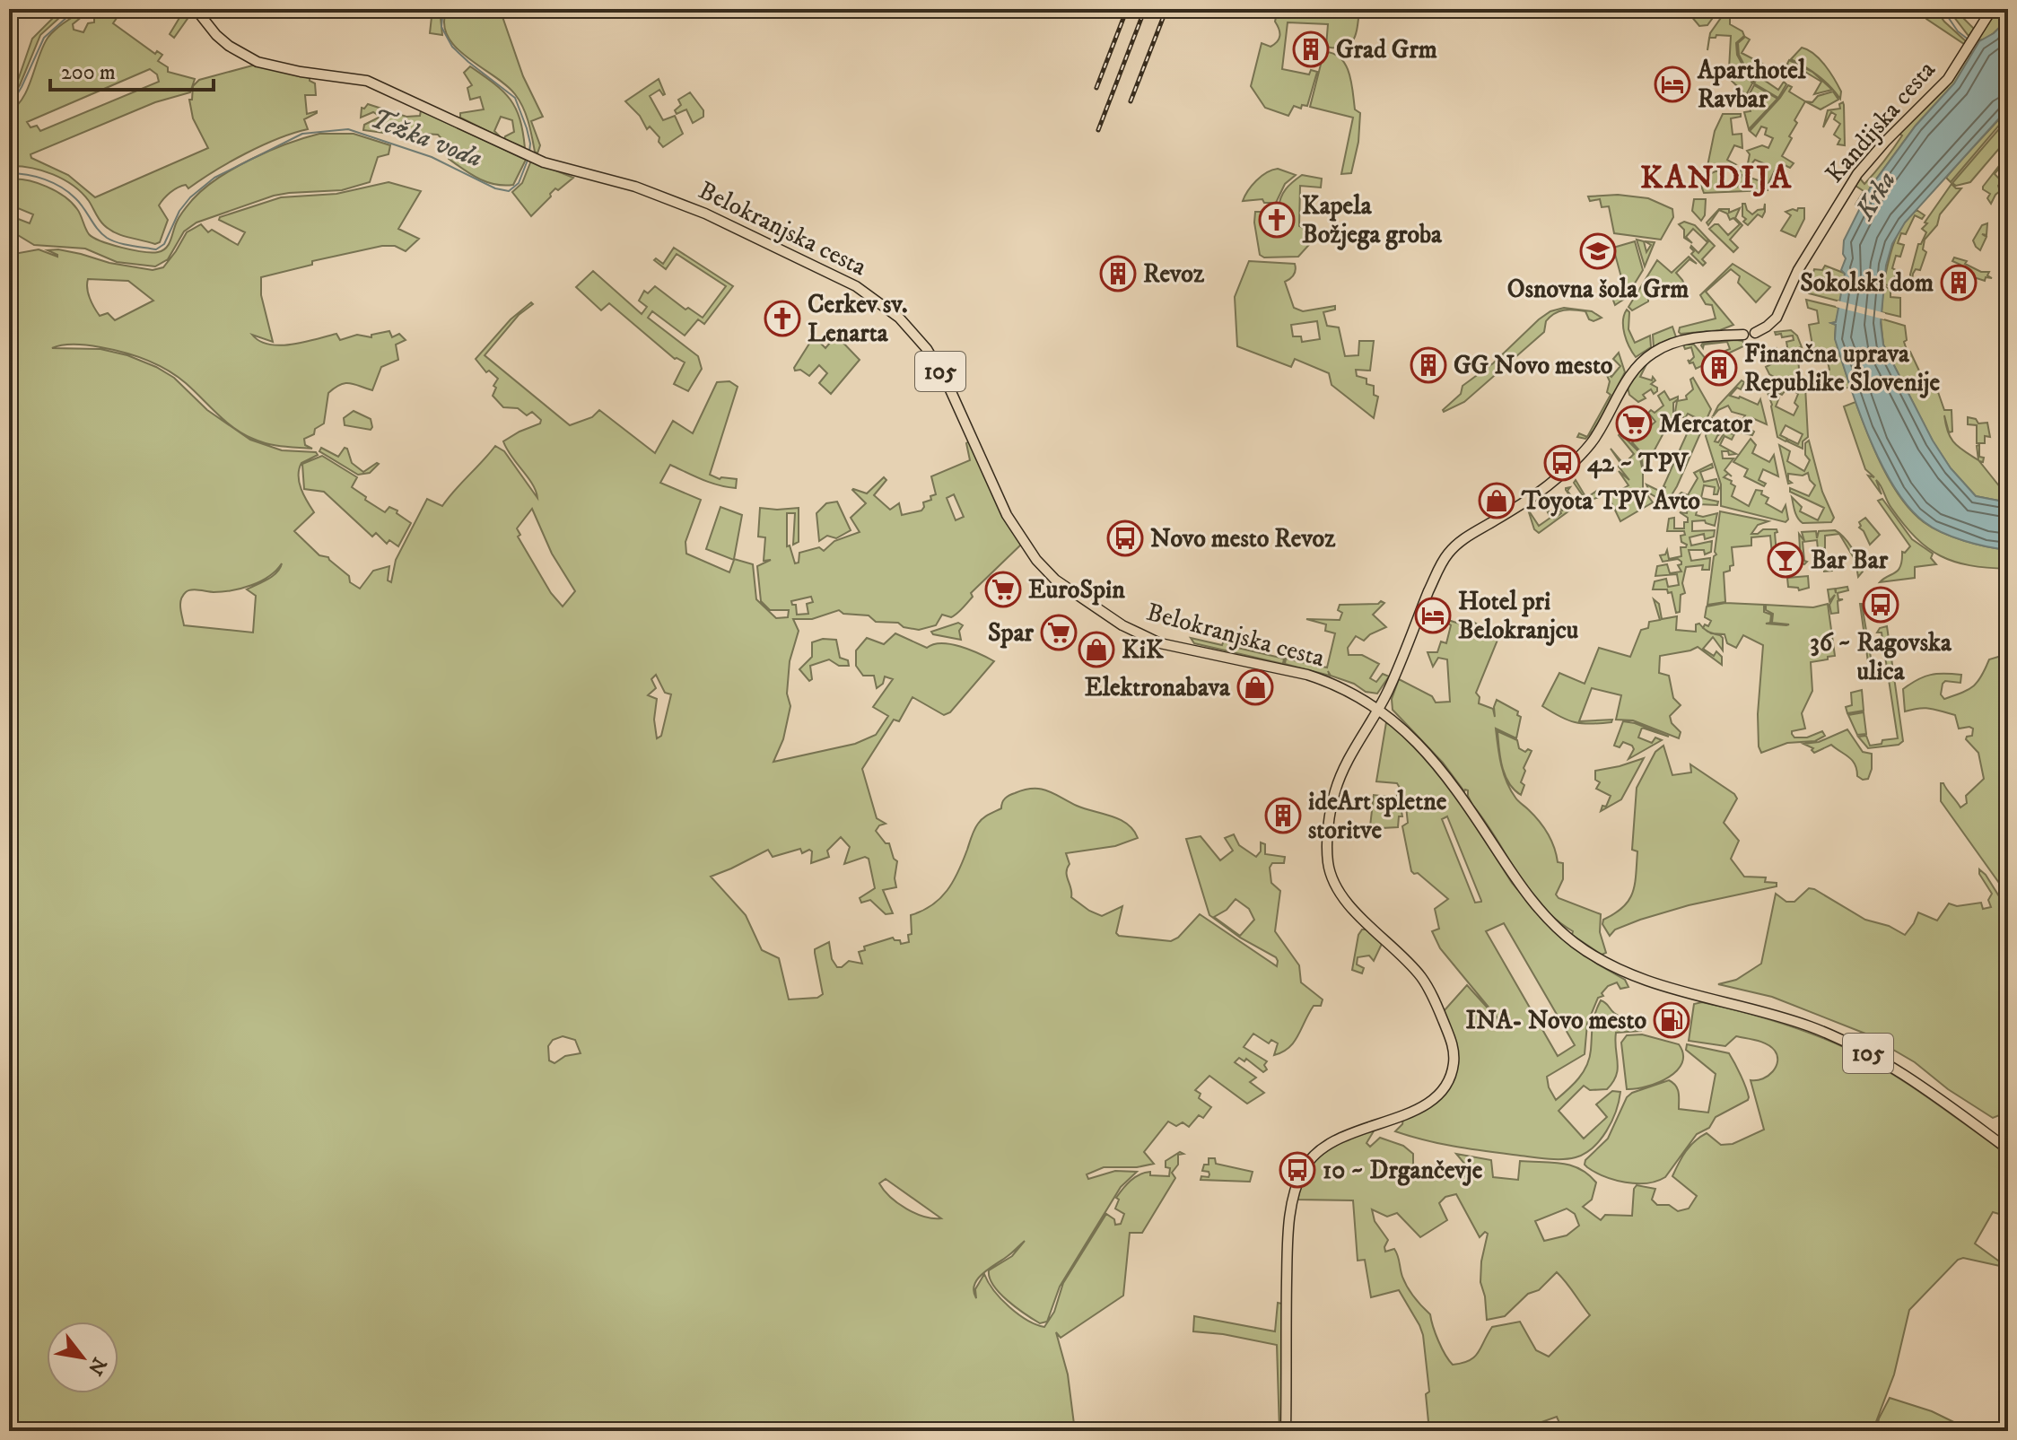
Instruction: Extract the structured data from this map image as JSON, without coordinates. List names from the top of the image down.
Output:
{
  "streets": {
    "main road": ["Kandijska cesta", "Belokranjska cesta", "105"]
  },
  "crossings": [
    ["Kandijska cesta", "Belokranjska cesta"],
    ["Kandijska cesta", "105"],
    ["Belokranjska cesta", "105"]
  ],
  "districts": ["KANDIJA"],
  "water": ["Težka voda", "Krka"],
  "places": {
    "building": [
      "Grad Grm",
      "Revoz",
      "Sokolski dom",
      "GG Novo mesto",
      "Finančna uprava Republike Slovenije",
      "ideArt spletne storitve"
    ],
    "hotel": ["Aparthotel Ravbar", "Hotel pri Belokranjcu"],
    "church": ["Kapela Božjega groba", "Cerkev sv. Lenarta"],
    "school or university": ["Osnovna šola Grm"],
    "supermarket": ["Mercator", "EuroSpin", "Spar"],
    "bus stop": [
      "42 ~ TPV",
      "Novo mesto Revoz",
      "36 ~ Ragovska ulica",
      "10 ~ Drgančevje"
    ],
    "shop": ["Toyota TPV Avto", "KiK", "Elektronabava"],
    "bar": ["Bar Bar"],
    "fuel station": ["INA- Novo mesto"]
  },
  "scale_bar": "200 m",
  "north": "bottom right"
}
